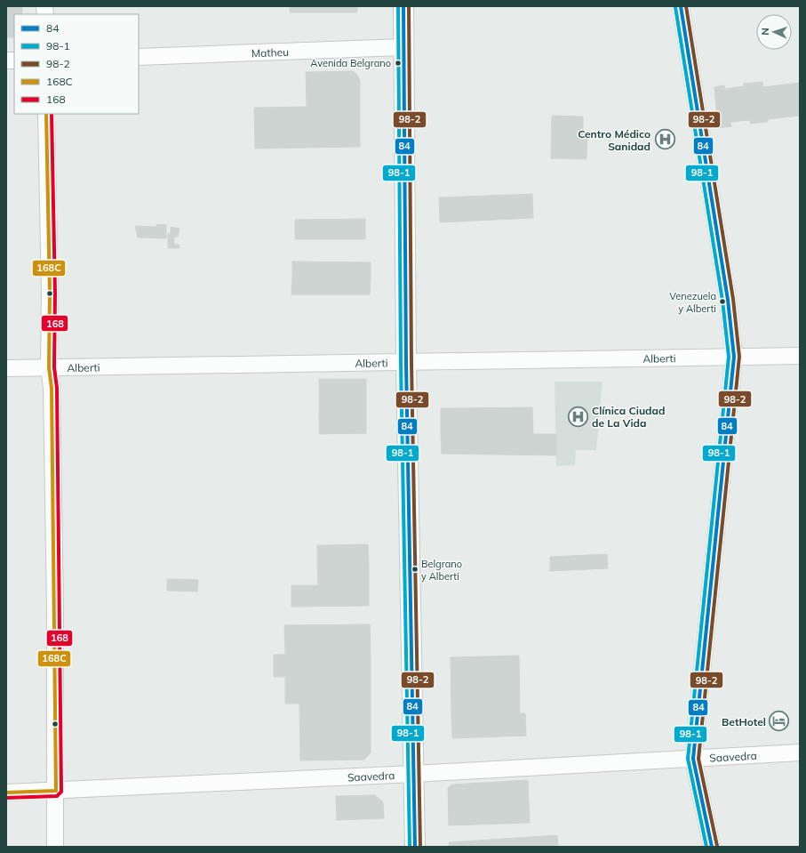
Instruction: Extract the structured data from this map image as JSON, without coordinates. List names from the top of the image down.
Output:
{
  "streets": {
    "street": ["Matheu", "Alberti", "Saavedra"]
  },
  "places": {
    "other": ["Avenida Belgrano", "Venezuela y Alberti", "Belgrano y Alberti"],
    "hospital": ["Centro Médico Sanidad", "Clínica Ciudad de La Vida"],
    "hotel": ["BetHotel"]
  },
  "lines": [
    "transit line 84",
    "transit line 98-1",
    "transit line 98-2",
    "transit line 168C",
    "transit line 168"
  ],
  "legend": [
    "84",
    "98-1",
    "98-2",
    "168C",
    "168"
  ],
  "north": "left"
}
